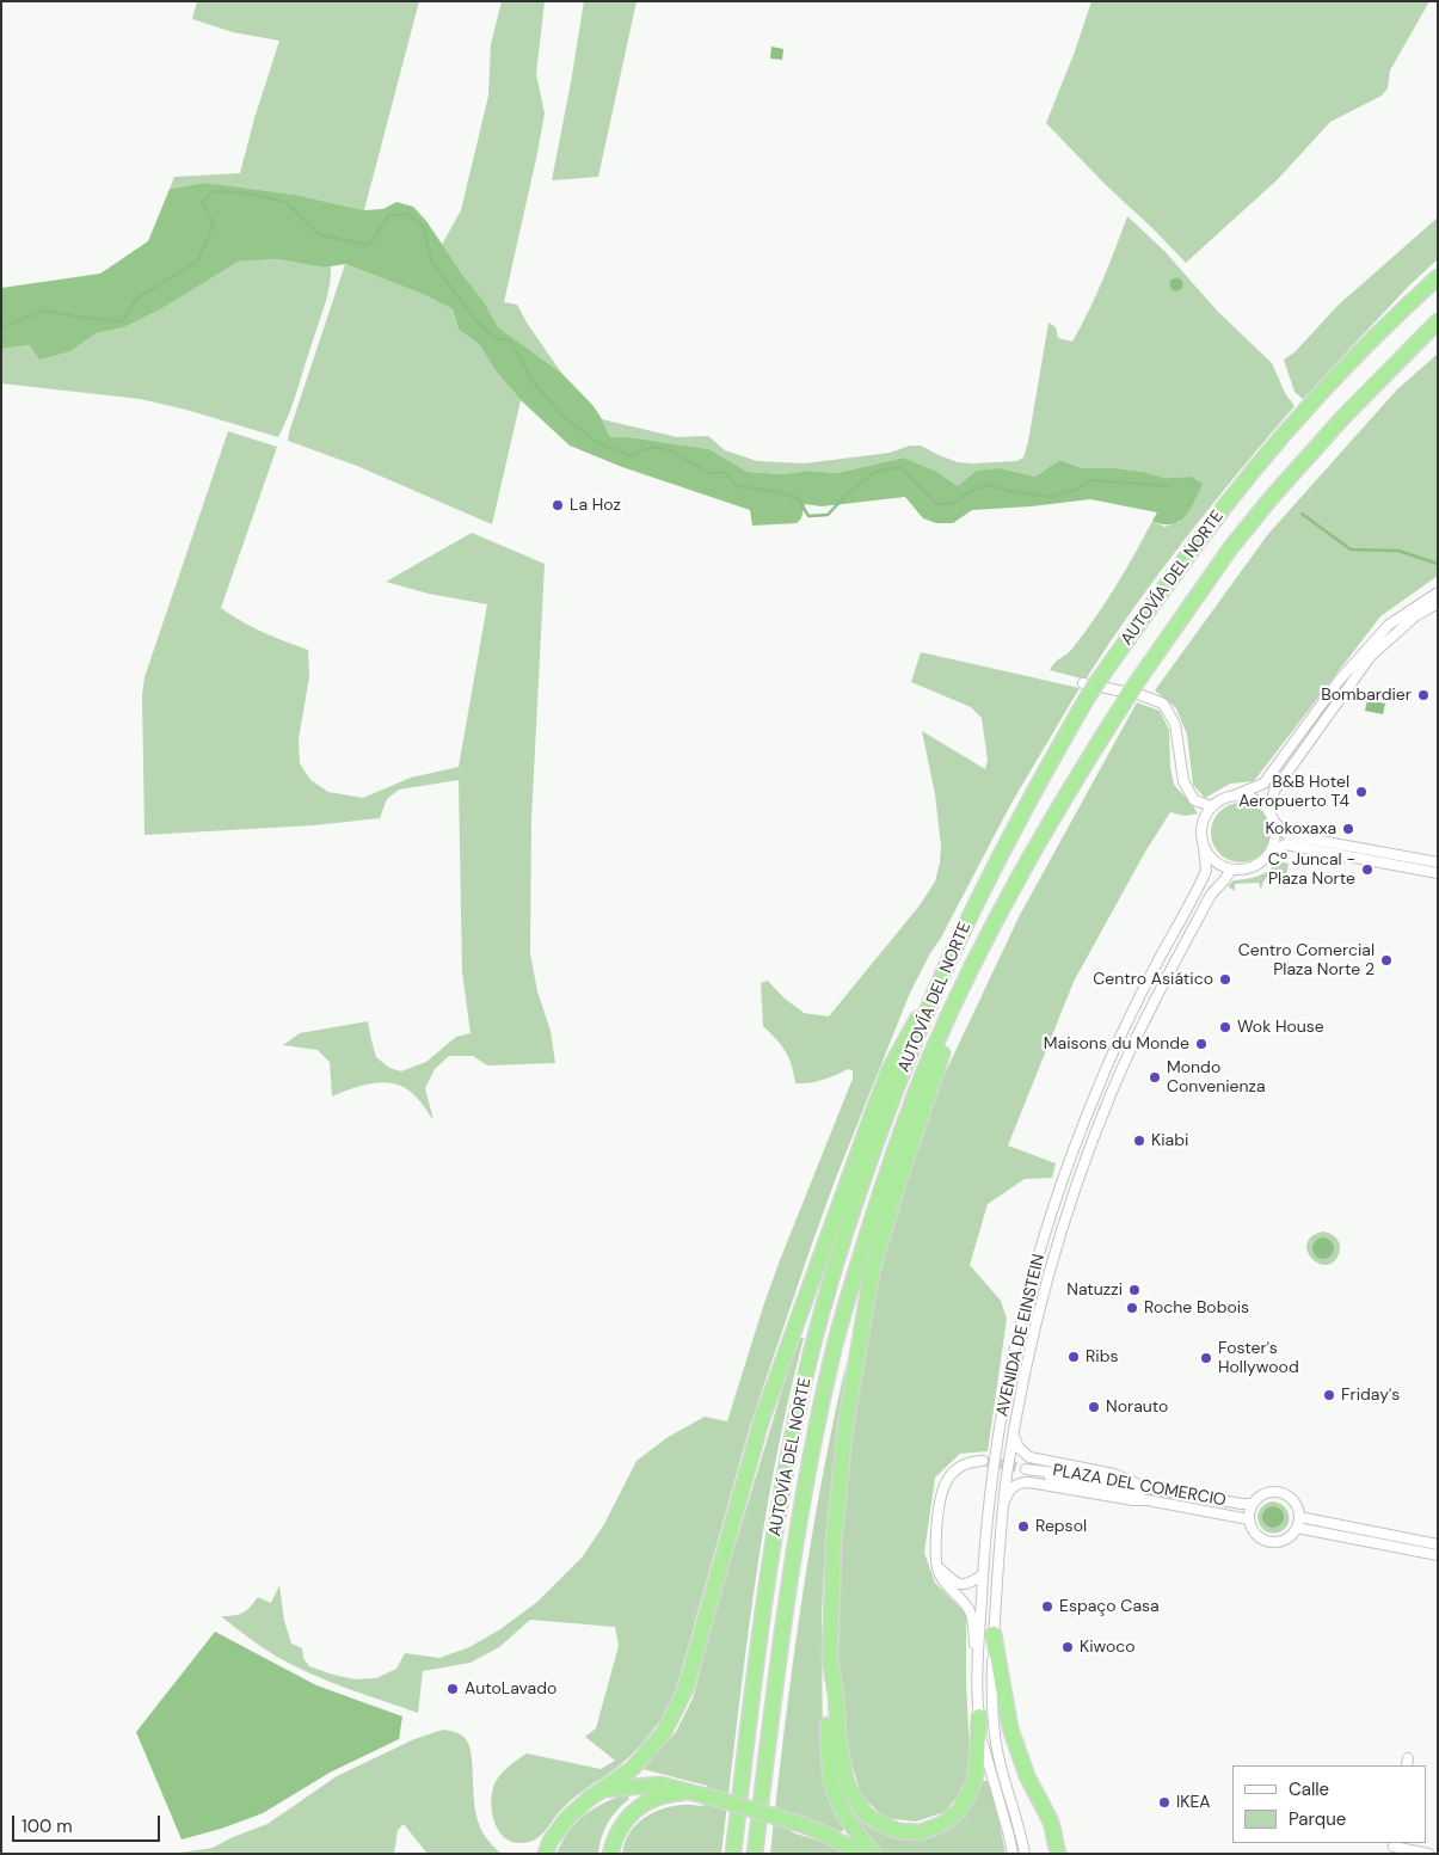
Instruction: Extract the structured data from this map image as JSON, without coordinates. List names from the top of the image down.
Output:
{
  "streets": {
    "highway": ["AUTOVÍA DEL NORTE"],
    "street": ["AVENIDA DE EINSTEIN", "PLAZA DEL COMERCIO"]
  },
  "crossings": [
    ["AVENIDA DE EINSTEIN", "PLAZA DEL COMERCIO"]
  ],
  "places": [
    "La Hoz",
    "Bombardier",
    "B&B Hotel Aeropuerto T4",
    "Kokoxaxa",
    "Cº Juncal - Plaza Norte",
    "Centro Comercial Plaza Norte 2",
    "Centro Asiático",
    "Wok House",
    "Maisons du Monde",
    "Mondo Convenienza",
    "Kiabi",
    "Natuzzi",
    "Roche Bobois",
    "Ribs",
    "Foster's Hollywood",
    "Friday's",
    "Norauto",
    "Repsol",
    "Espaço Casa",
    "Kiwoco",
    "AutoLavado",
    "IKEA"
  ],
  "legend": ["Calle", "Parque"],
  "scale_bar": "100 m"
}
